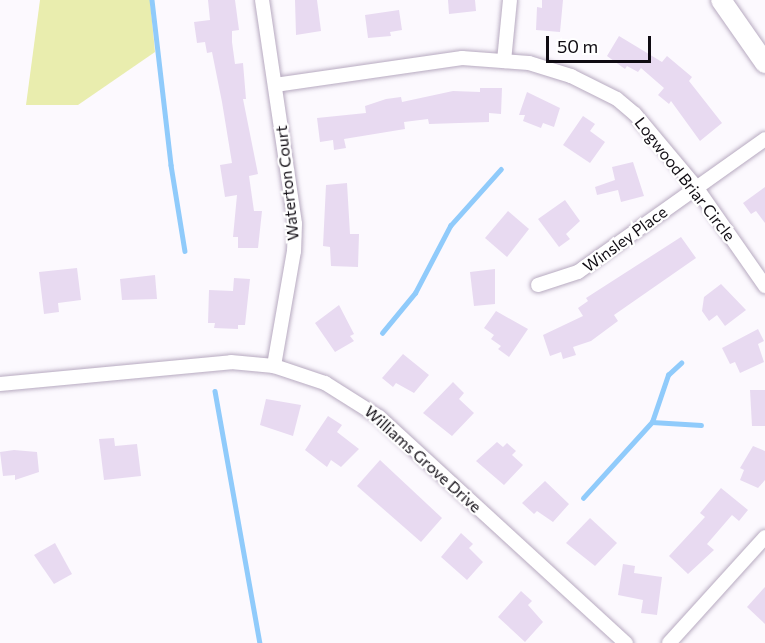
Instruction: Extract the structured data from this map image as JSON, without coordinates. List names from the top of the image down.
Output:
{
  "streets": {
    "street": [
      "Logwood Briar Circle",
      "Waterton Court",
      "Winsley Place",
      "Williams Grove Drive"
    ]
  },
  "crossings": [
    ["Logwood Briar Circle", "Waterton Court"],
    ["Logwood Briar Circle", "Winsley Place"],
    ["Waterton Court", "Williams Grove Drive"]
  ],
  "scale_bar": "50 m"
}
